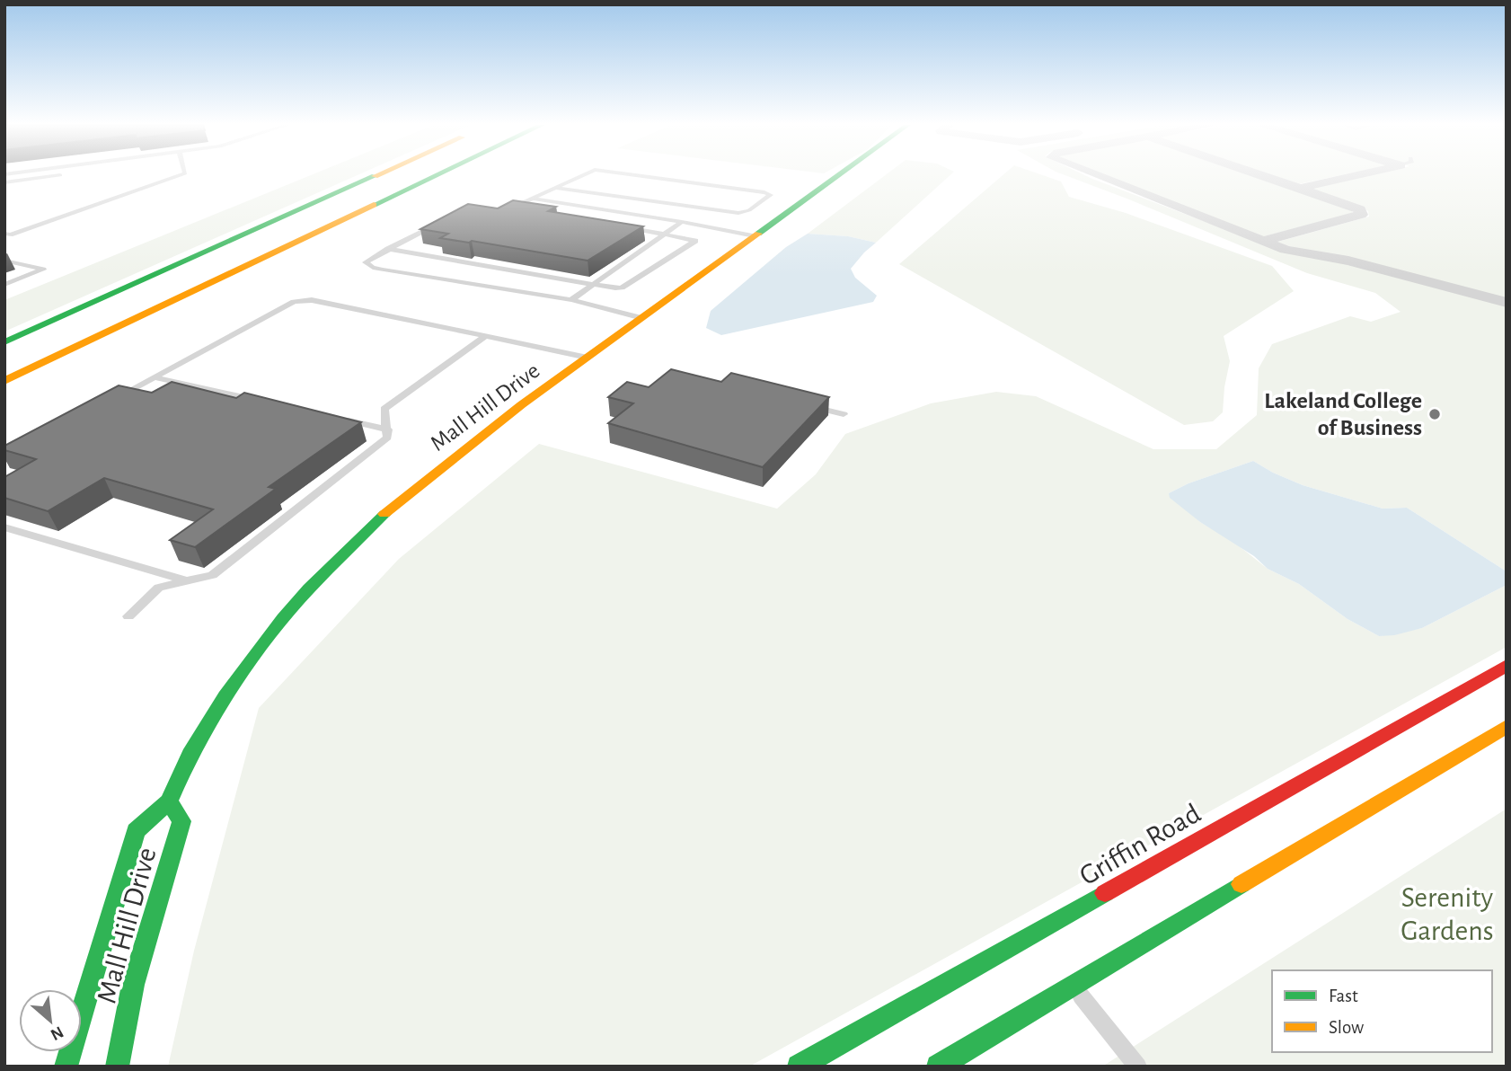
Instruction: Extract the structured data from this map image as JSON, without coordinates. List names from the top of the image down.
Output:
{
  "streets": {
    "main road": ["Mall Hill Drive", "Griffin Road"]
  },
  "parks": ["Serenity Gardens"],
  "places": ["Lakeland College of Business"],
  "legend": ["Fast", "Slow"],
  "north": "bottom right"
}
